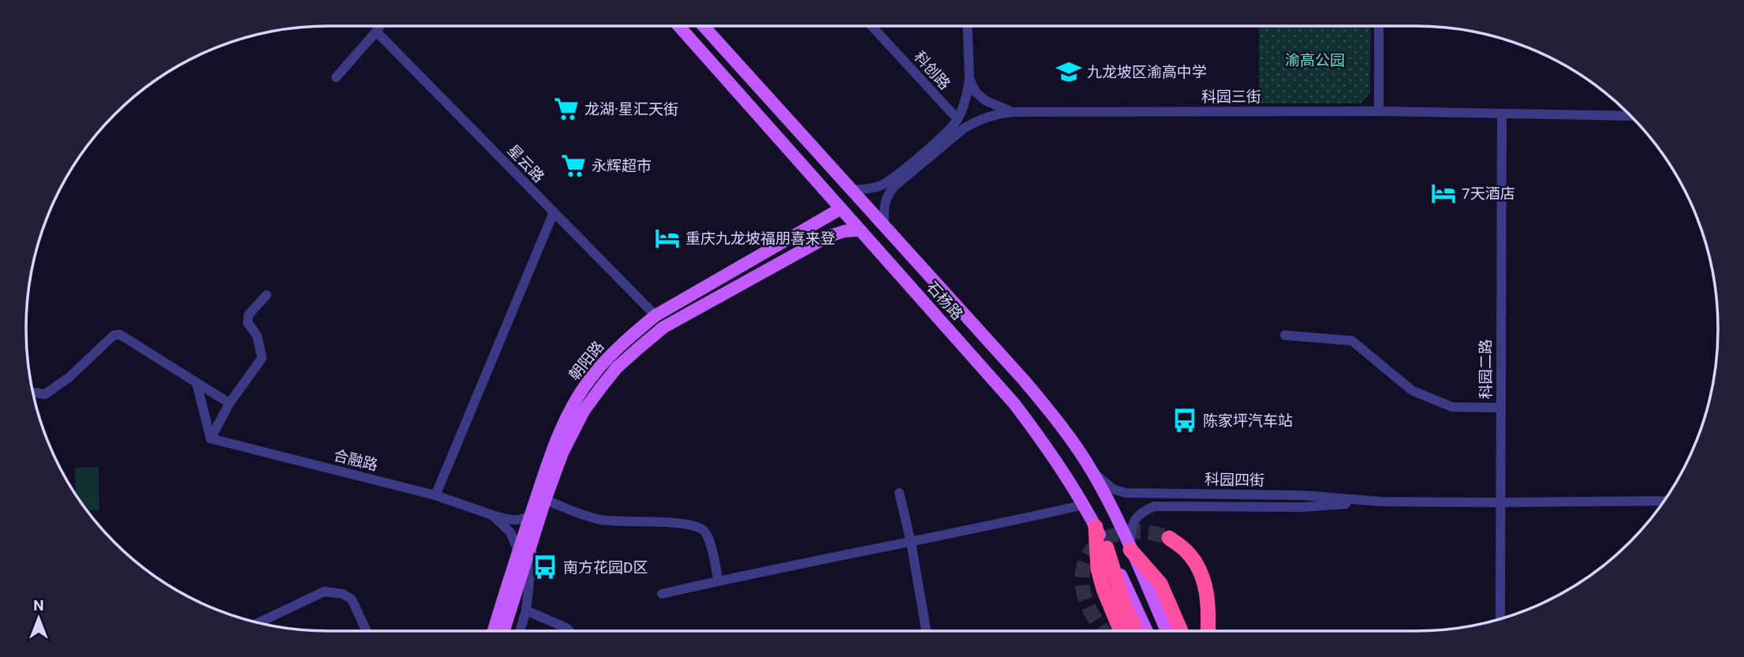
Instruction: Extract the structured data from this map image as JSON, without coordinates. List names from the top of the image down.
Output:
{
  "streets": {
    "main road": ["石杨路", "朝阳路"],
    "street": [
      "科创路",
      "科园三街",
      "星云路",
      "科园二路",
      "合融路",
      "科园四街"
    ]
  },
  "crossings": [
    ["科园三街", "石杨路"],
    ["科园三街", "科园二路"],
    ["星云路", "朝阳路"],
    ["石杨路", "朝阳路"],
    ["石杨路", "科园四街"],
    ["科园二路", "科园四街"]
  ],
  "parks": ["渝高公园"],
  "places": {
    "school or university": ["九龙坡区渝高中学"],
    "supermarket": ["龙湖·星汇天街", "永辉超市"],
    "hotel": ["7天酒店", "重庆九龙坡福朋喜来登"],
    "bus stop": ["陈家坪汽车站", "南方花园D区"]
  },
  "north": "top"
}
